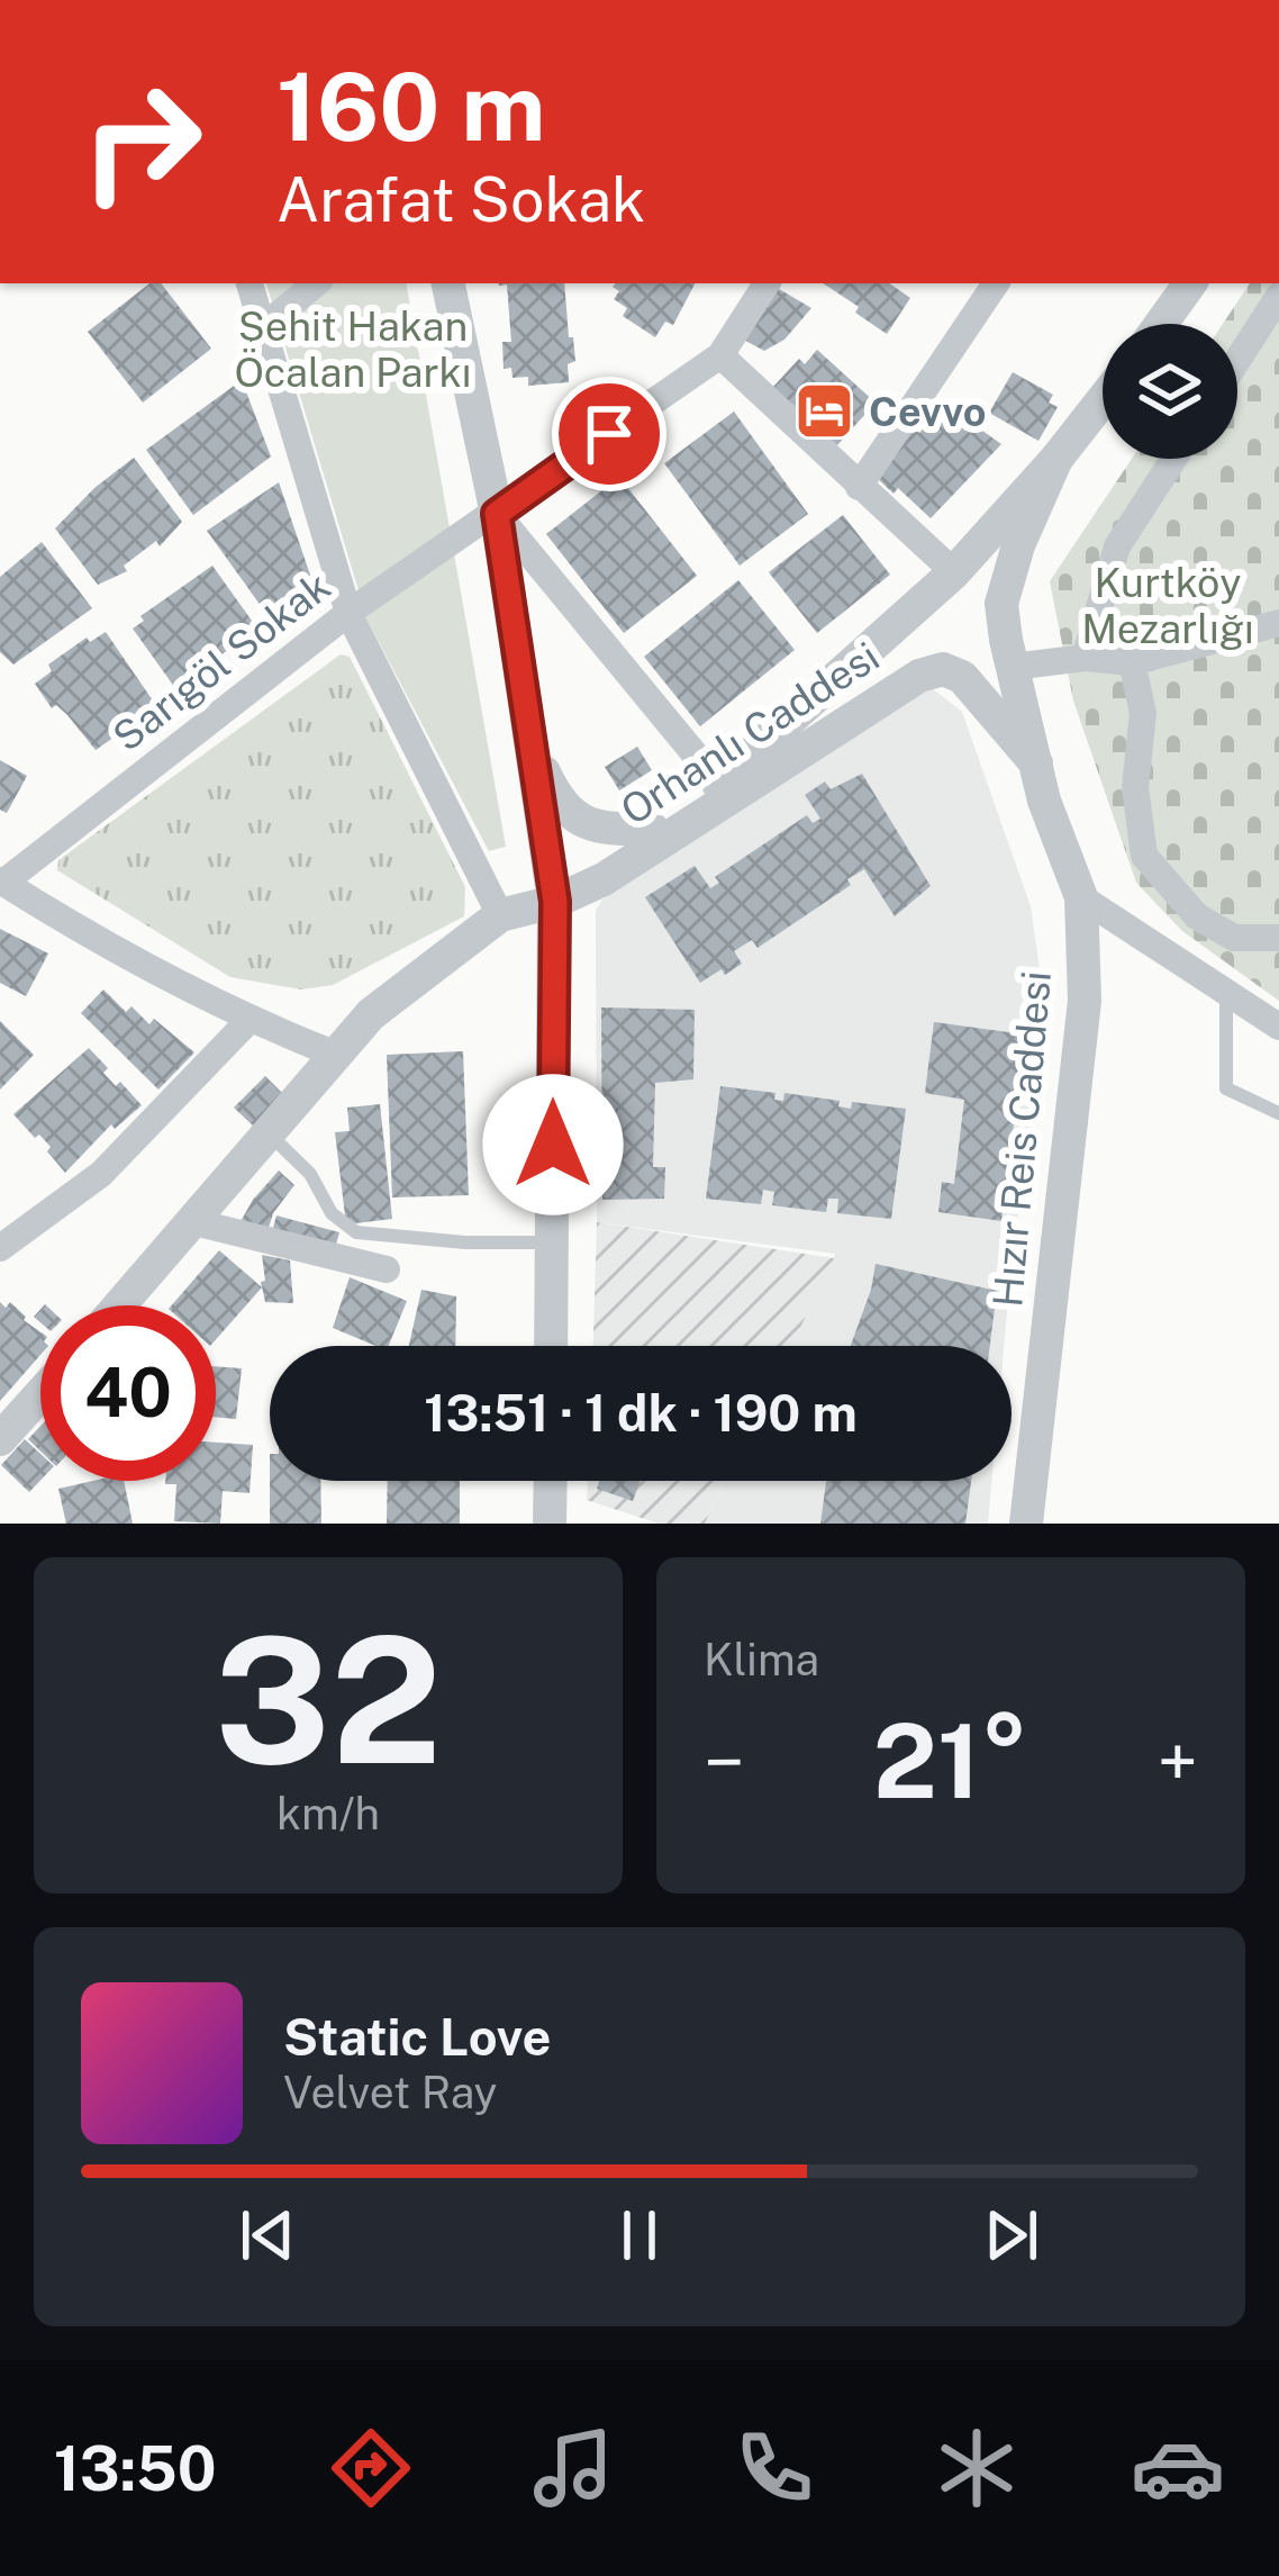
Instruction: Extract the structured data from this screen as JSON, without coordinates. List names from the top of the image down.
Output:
{
  "streets": {
    "street": ["Sarıgöl Sokak", "Orhanlı Caddesi", "Hızır Reis Caddesi"]
  },
  "crossings": [
    ["Orhanlı Caddesi", "Hızır Reis Caddesi"]
  ],
  "parks": ["Şehit Hakan Öcalan Parkı", "Kurtköy Mezarlığı"],
  "places": {
    "hotel": ["Cevvo"]
  },
  "page": {
    "turn": ["160 m", "Arafat Sokak"],
    "limit": "40",
    "trip": "13:51 · 1 dk · 190 m",
    "tile": [
      ["32", "km/h"],
      "Klima"
    ],
    "heat": ["−", "21°", "+"],
    "song": ["Static Love", "Velvet Ray"],
    "tabs": "13:50"
  }
}
